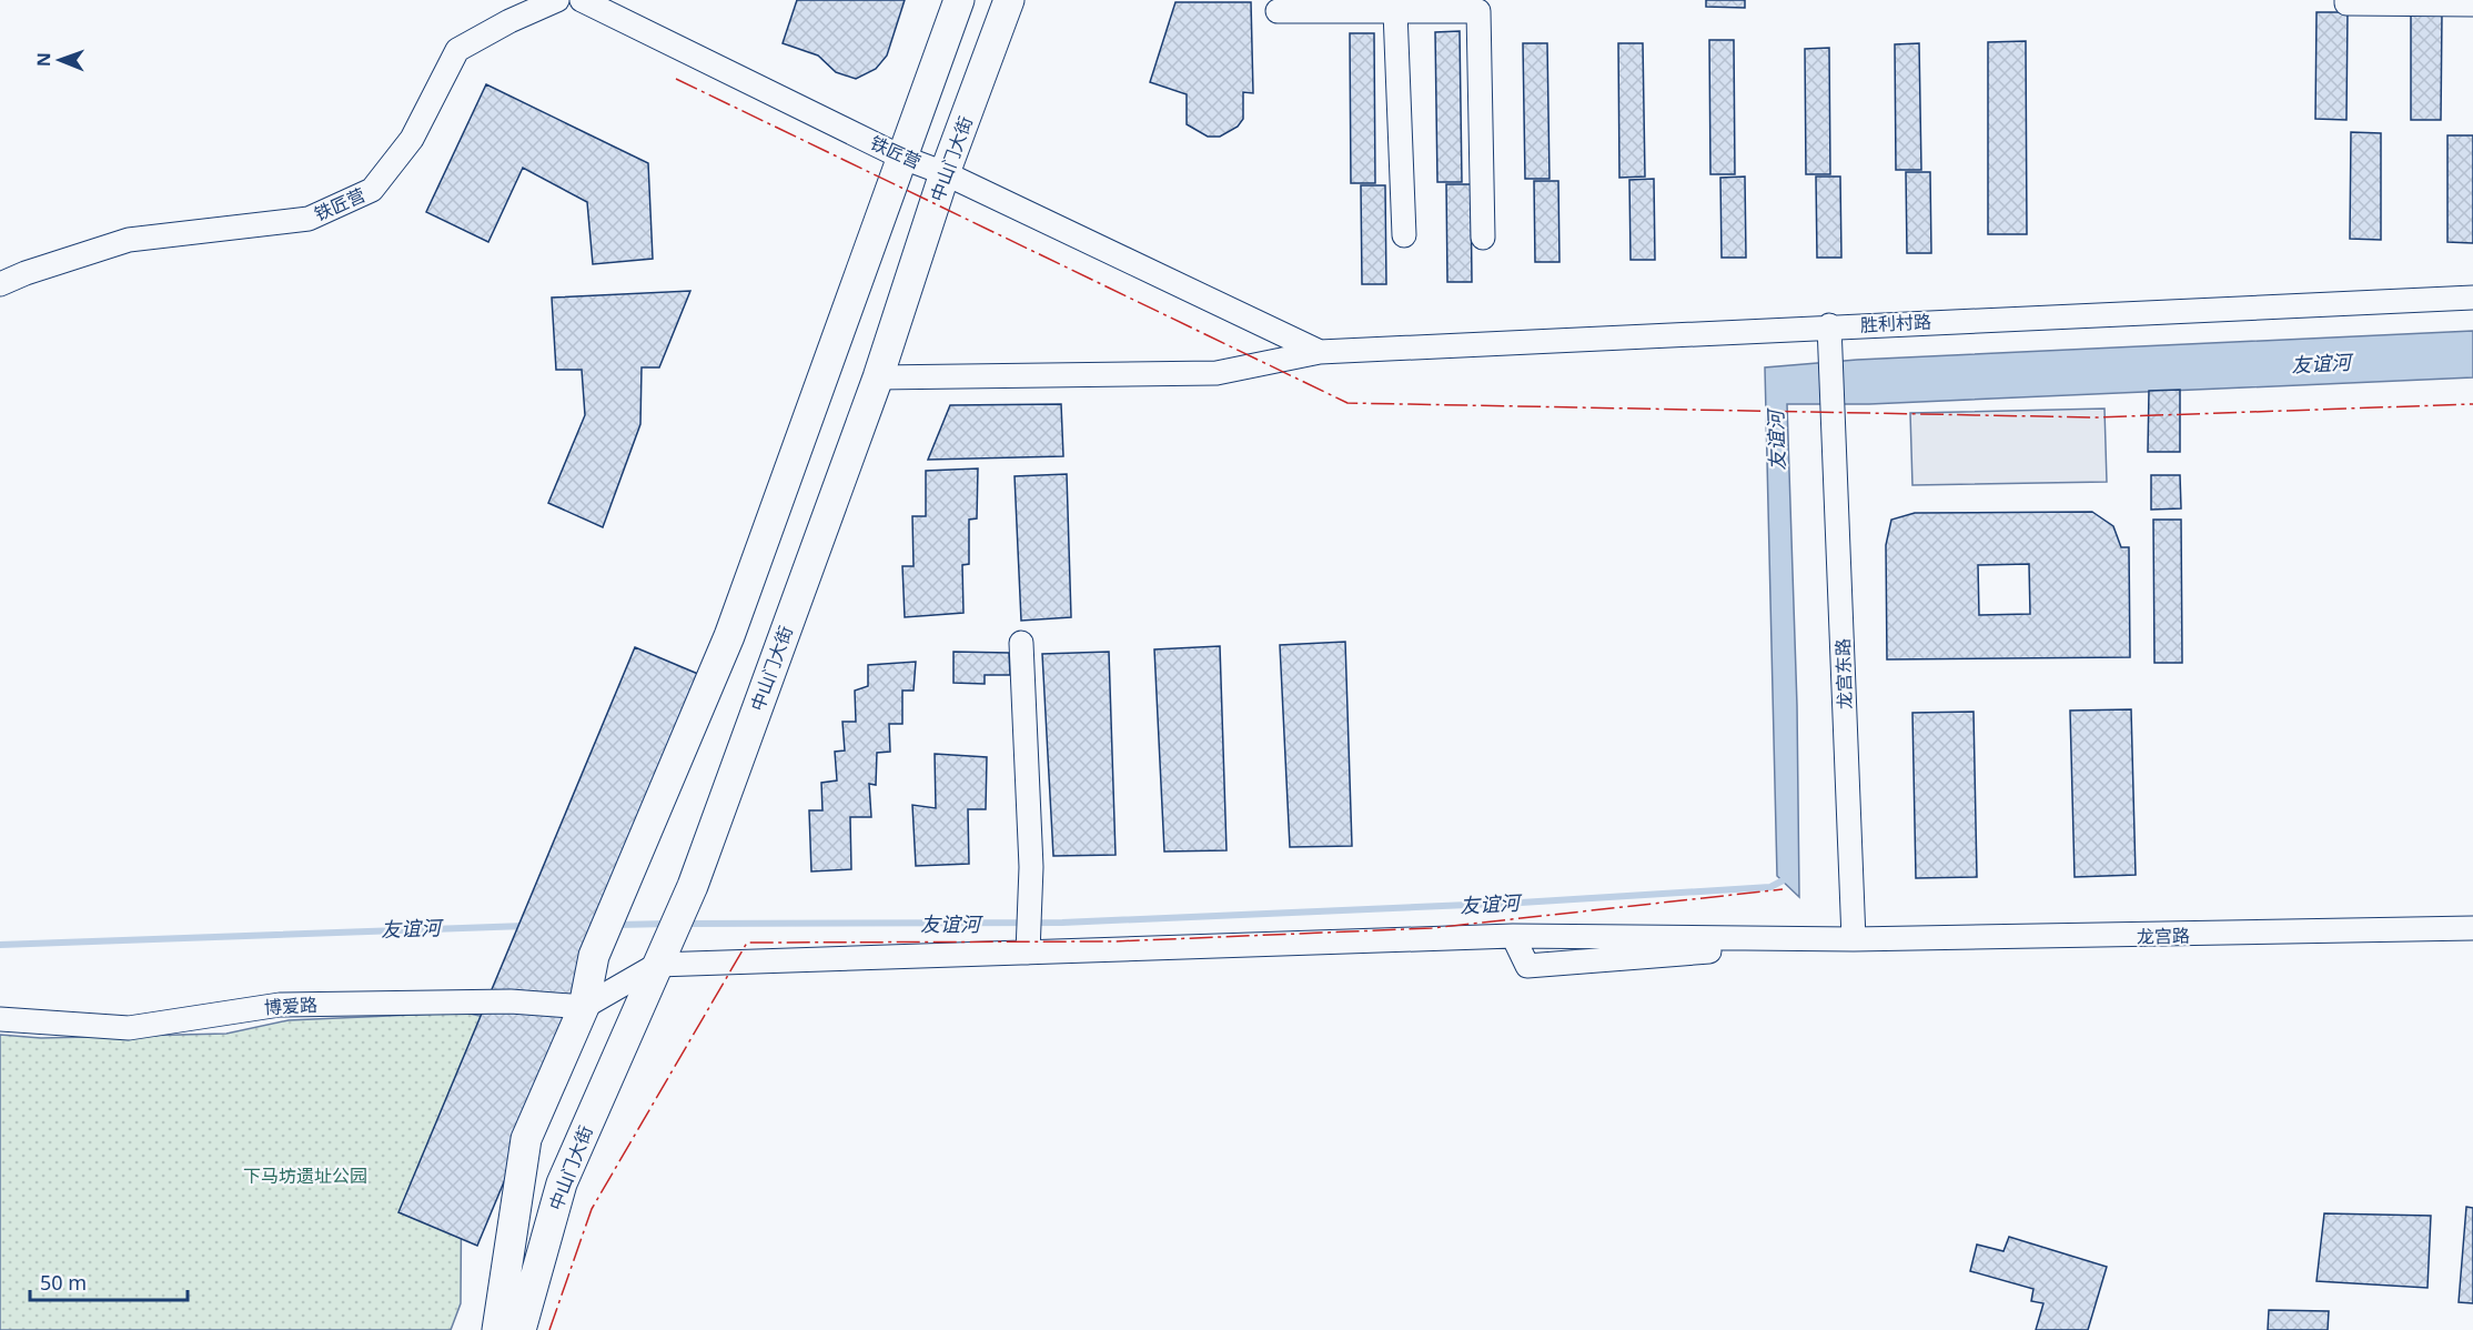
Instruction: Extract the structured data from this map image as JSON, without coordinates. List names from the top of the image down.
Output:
{
  "streets": {
    "main road": ["中山门大街"],
    "street": [
      "铁匠营",
      "胜利村路",
      "龙宫东路",
      "龙宫路",
      "博爱路"
    ]
  },
  "crossings": [
    ["铁匠营", "中山门大街"],
    ["铁匠营", "胜利村路"],
    ["中山门大街", "胜利村路"],
    ["中山门大街", "龙宫路"],
    ["胜利村路", "龙宫东路"],
    ["龙宫东路", "龙宫路"]
  ],
  "water": ["友谊河"],
  "parks": ["下马坊遗址公园"],
  "scale_bar": "50 m",
  "north": "left"
}
